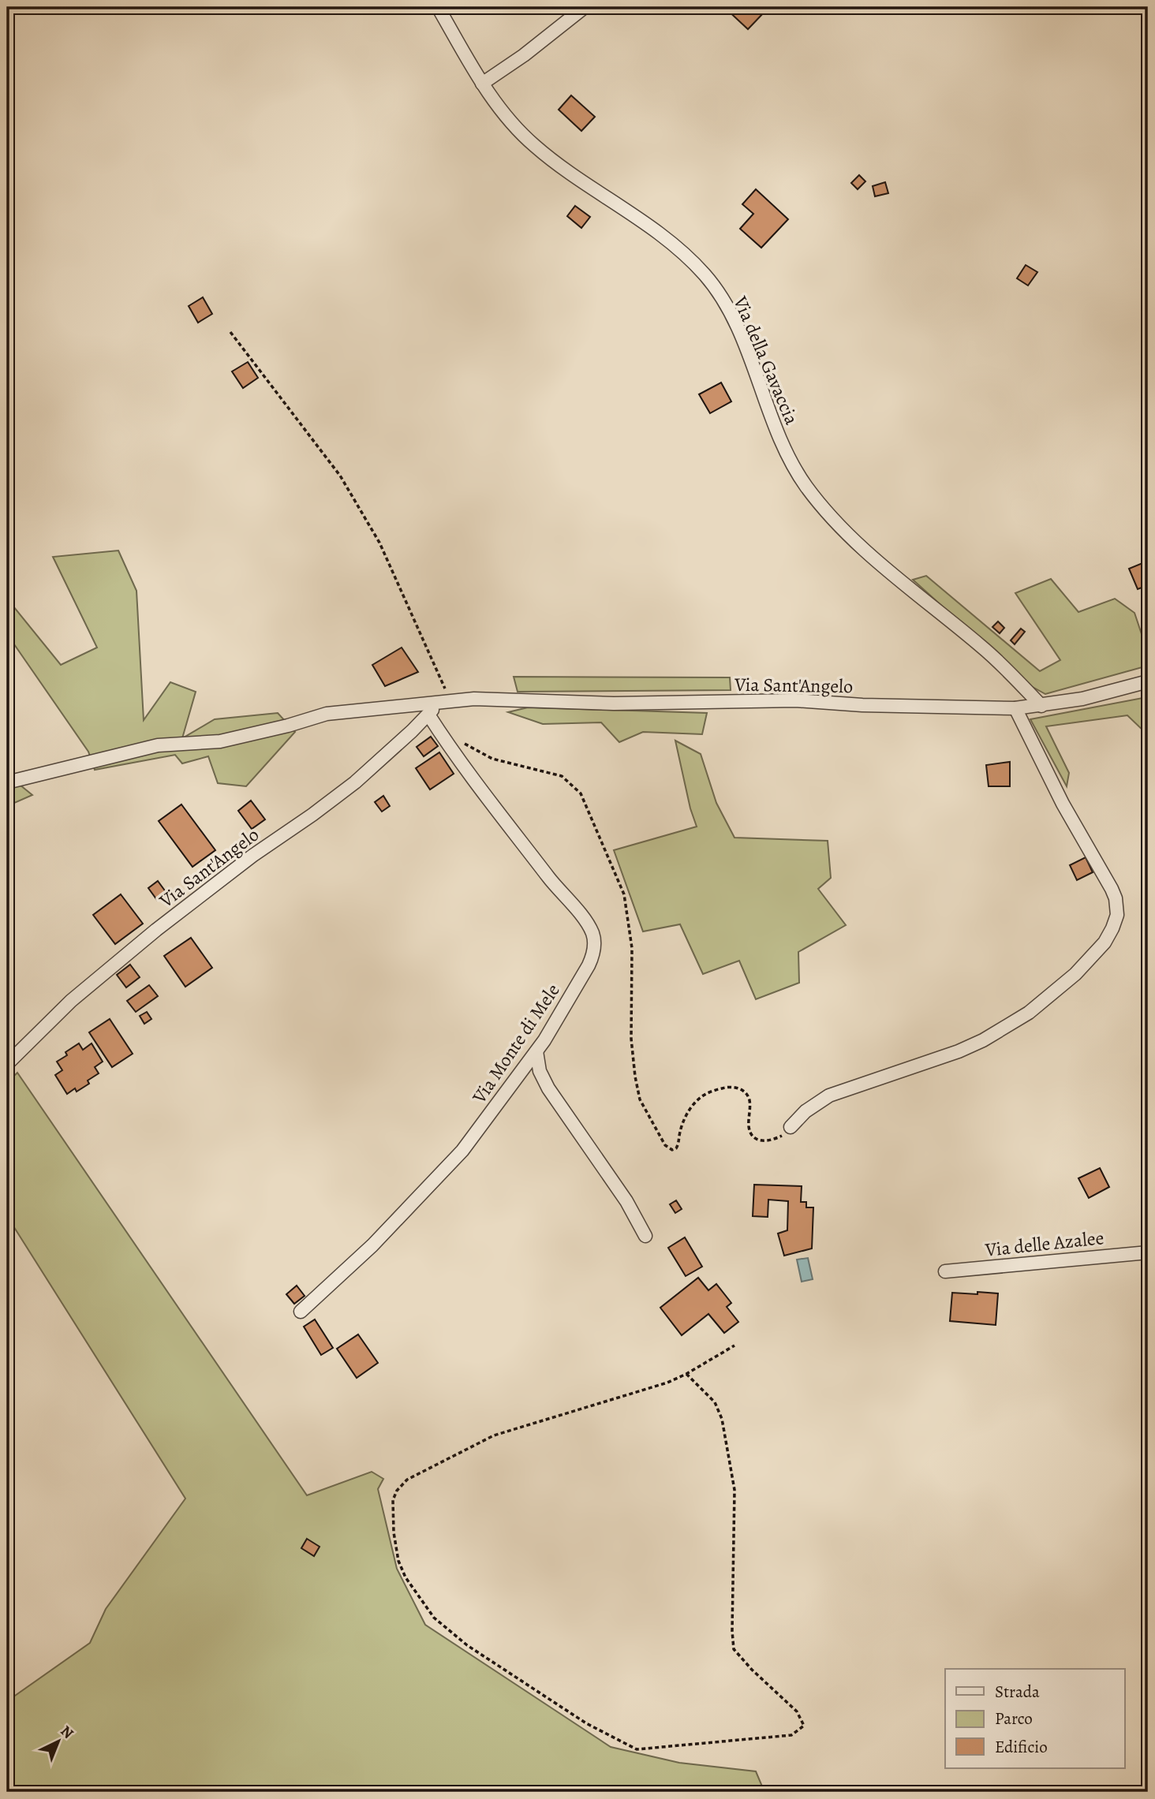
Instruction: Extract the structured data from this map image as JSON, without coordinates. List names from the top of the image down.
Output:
{
  "streets": {
    "street": [
      "Via della Gavaccia",
      "Via Sant'Angelo",
      "Via Monte di Mele",
      "Via delle Azalee"
    ]
  },
  "crossings": [
    ["Via della Gavaccia", "Via Sant'Angelo"],
    ["Via Sant'Angelo", "Via Monte di Mele"]
  ],
  "legend": ["Strada", "Parco", "Edificio"],
  "north": "top right"
}
